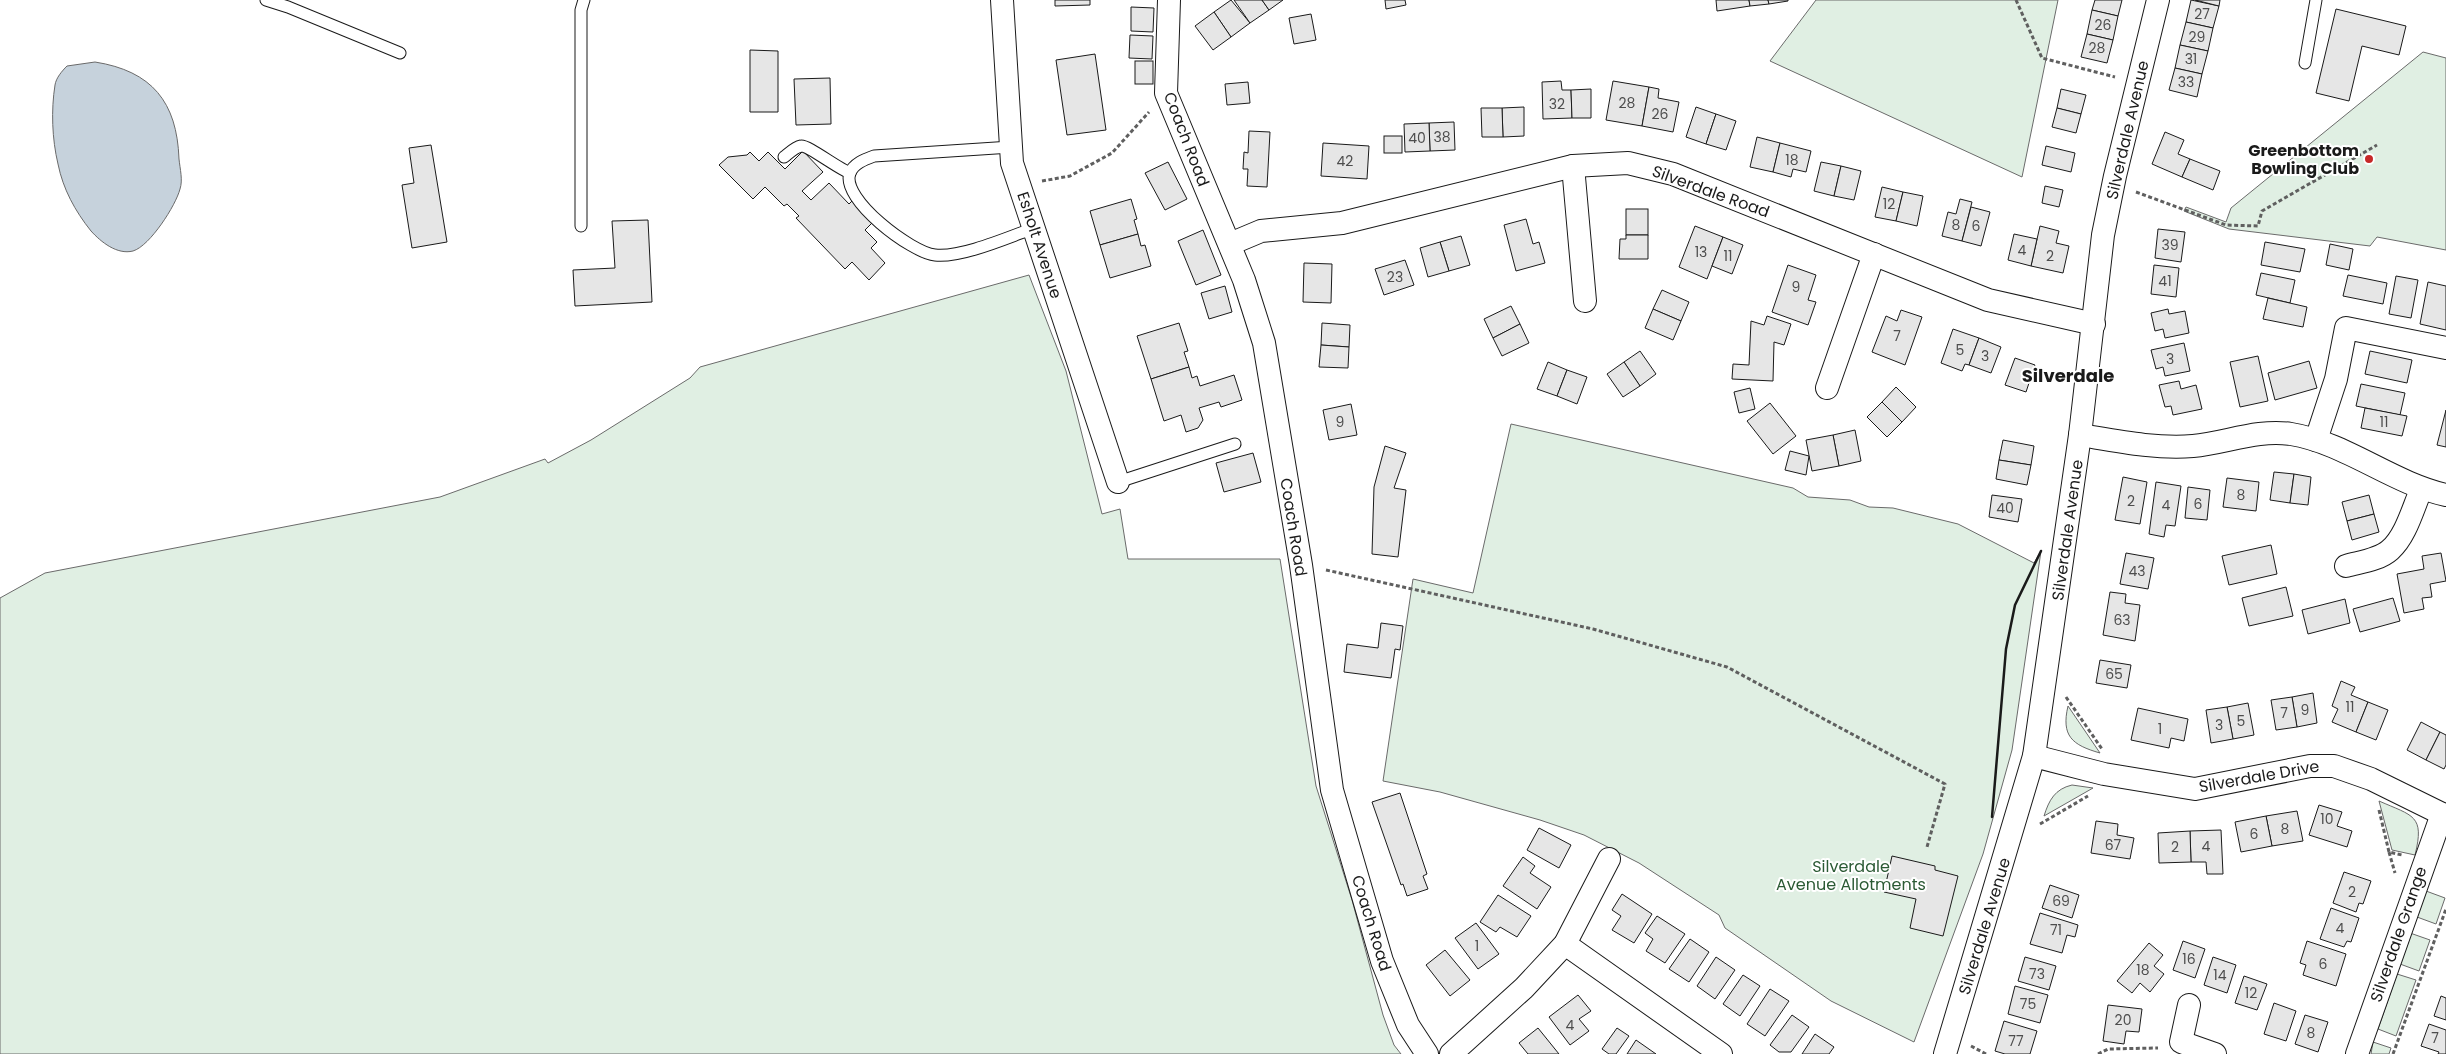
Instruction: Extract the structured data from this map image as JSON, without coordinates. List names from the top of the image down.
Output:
{
  "streets": {
    "street": [
      "Silverdale Avenue",
      "Coach Road",
      "Silverdale Road",
      "Esholt Avenue",
      "Silverdale Drive",
      "Silverdale Grange"
    ]
  },
  "crossings": [
    ["Silverdale Avenue", "Silverdale Road"],
    ["Silverdale Avenue", "Silverdale Drive"],
    ["Coach Road", "Silverdale Road"],
    ["Silverdale Drive", "Silverdale Grange"]
  ],
  "districts": ["Silverdale"],
  "parks": ["Silverdale Avenue Allotments"],
  "places": ["Greenbottom Bowling Club"],
  "house_numbers": [
    "27",
    "26",
    "29",
    "28",
    "31",
    "33",
    "28",
    "32",
    "26",
    "38",
    "40",
    "18",
    "42",
    "12",
    "8",
    "6",
    "39",
    "4",
    "13",
    "11",
    "2",
    "23",
    "41",
    "9",
    "7",
    "5",
    "3",
    "3",
    "9",
    "11",
    "8",
    "2",
    "6",
    "4",
    "40",
    "43",
    "63",
    "65",
    "11",
    "9",
    "7",
    "5",
    "3",
    "1",
    "10",
    "8",
    "6",
    "67",
    "4",
    "2",
    "2",
    "69",
    "4",
    "71",
    "1",
    "16",
    "6",
    "18",
    "73",
    "14",
    "12",
    "75",
    "20",
    "4",
    "8",
    "7",
    "77"
  ]
}
